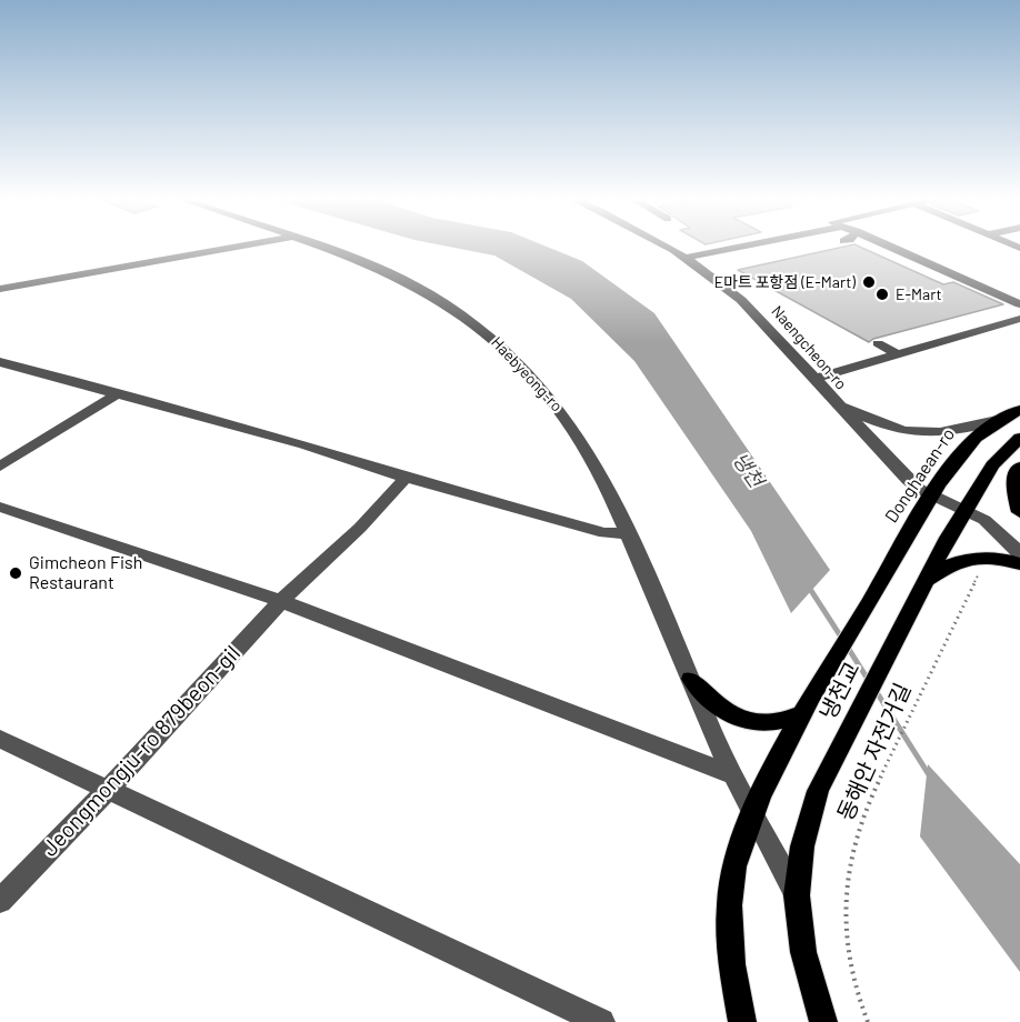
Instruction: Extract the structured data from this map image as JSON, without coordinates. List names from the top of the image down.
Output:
{
  "streets": {
    "main road": ["Donghaean-ro", "냉천교"],
    "street": ["Naengcheon-ro", "Haebyeong-ro", "Jeongmongju-ro 879beon-gil"],
    "path": ["동해안 자전거길"]
  },
  "crossings": [
    ["Naengcheon-ro", "Donghaean-ro"],
    ["Haebyeong-ro", "냉천교"],
    ["Donghaean-ro", "냉천교"]
  ],
  "water": ["냉천"],
  "places": ["E마트 포항점 (E-Mart)", "E-Mart", "Gimcheon Fish Restaurant"]
}
